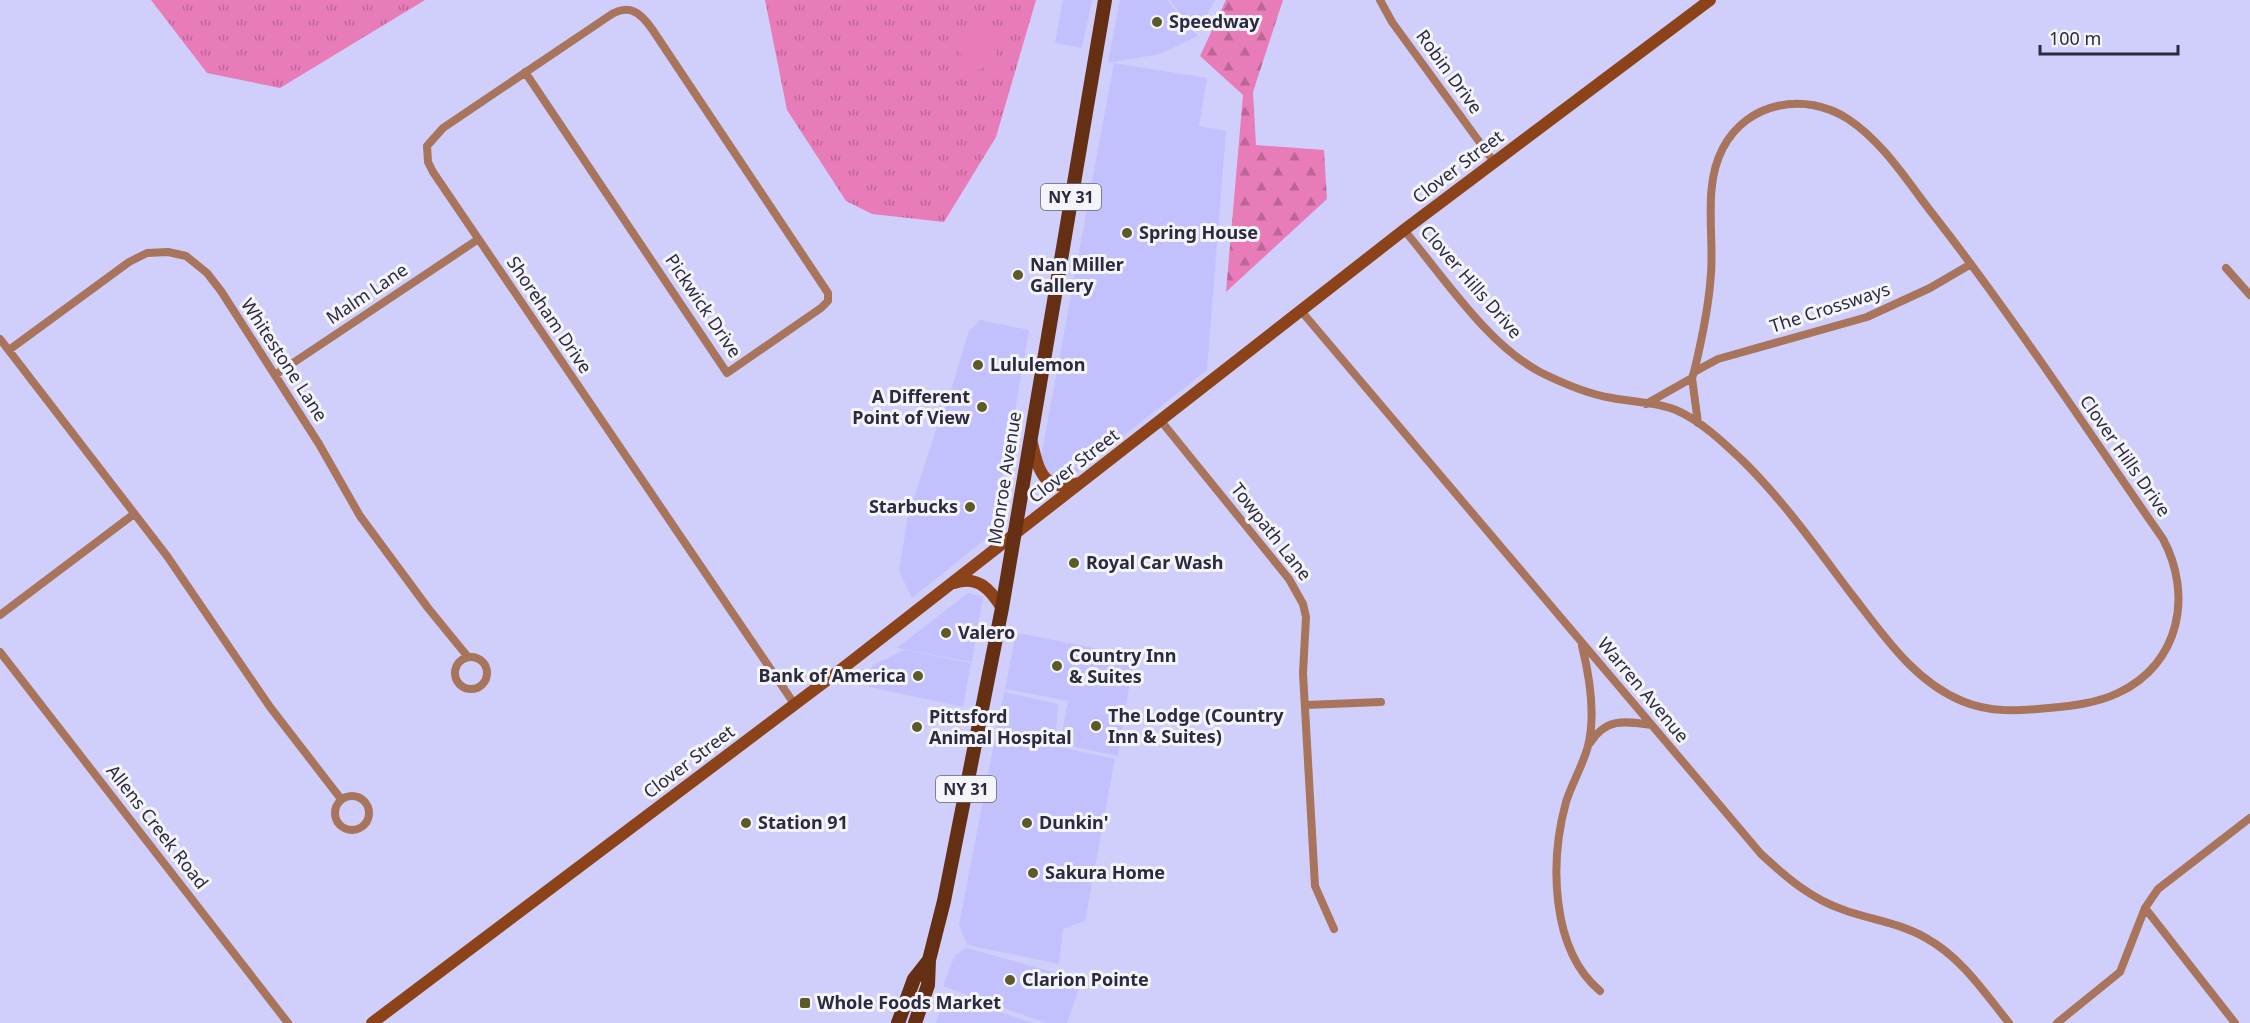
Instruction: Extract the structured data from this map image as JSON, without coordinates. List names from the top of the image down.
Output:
{
  "streets": {
    "main road": ["Clover Street", "NY 31", "Monroe Avenue"],
    "street": [
      "Robin Drive",
      "Clover Hills Drive",
      "Malm Lane",
      "Pickwick Drive",
      "The Crossways",
      "Shoreham Drive",
      "Whitestone Lane",
      "Towpath Lane",
      "Warren Avenue",
      "Allens Creek Road"
    ]
  },
  "crossings": [
    ["Robin Drive", "Clover Street"],
    ["Clover Street", "Clover Hills Drive"],
    ["Clover Street", "Shoreham Drive"],
    ["Clover Street", "Monroe Avenue"],
    ["Clover Street", "Towpath Lane"],
    ["Clover Street", "Warren Avenue"],
    ["Clover Hills Drive", "The Crossways"],
    ["Malm Lane", "Shoreham Drive"],
    ["Malm Lane", "Whitestone Lane"],
    ["Pickwick Drive", "Shoreham Drive"]
  ],
  "places": {
    "other": [
      "Speedway",
      "Spring House",
      "Nan Miller Gallery",
      "Lululemon",
      "A Different Point of View",
      "Starbucks",
      "Royal Car Wash",
      "Valero",
      "Country Inn & Suites",
      "Bank of America",
      "The Lodge (Country Inn & Suites)",
      "Pittsford Animal Hospital",
      "Station 91",
      "Dunkin'",
      "Sakura Home",
      "Clarion Pointe"
    ],
    "transit": ["Whole Foods Market"]
  },
  "scale_bar": "100 m"
}
